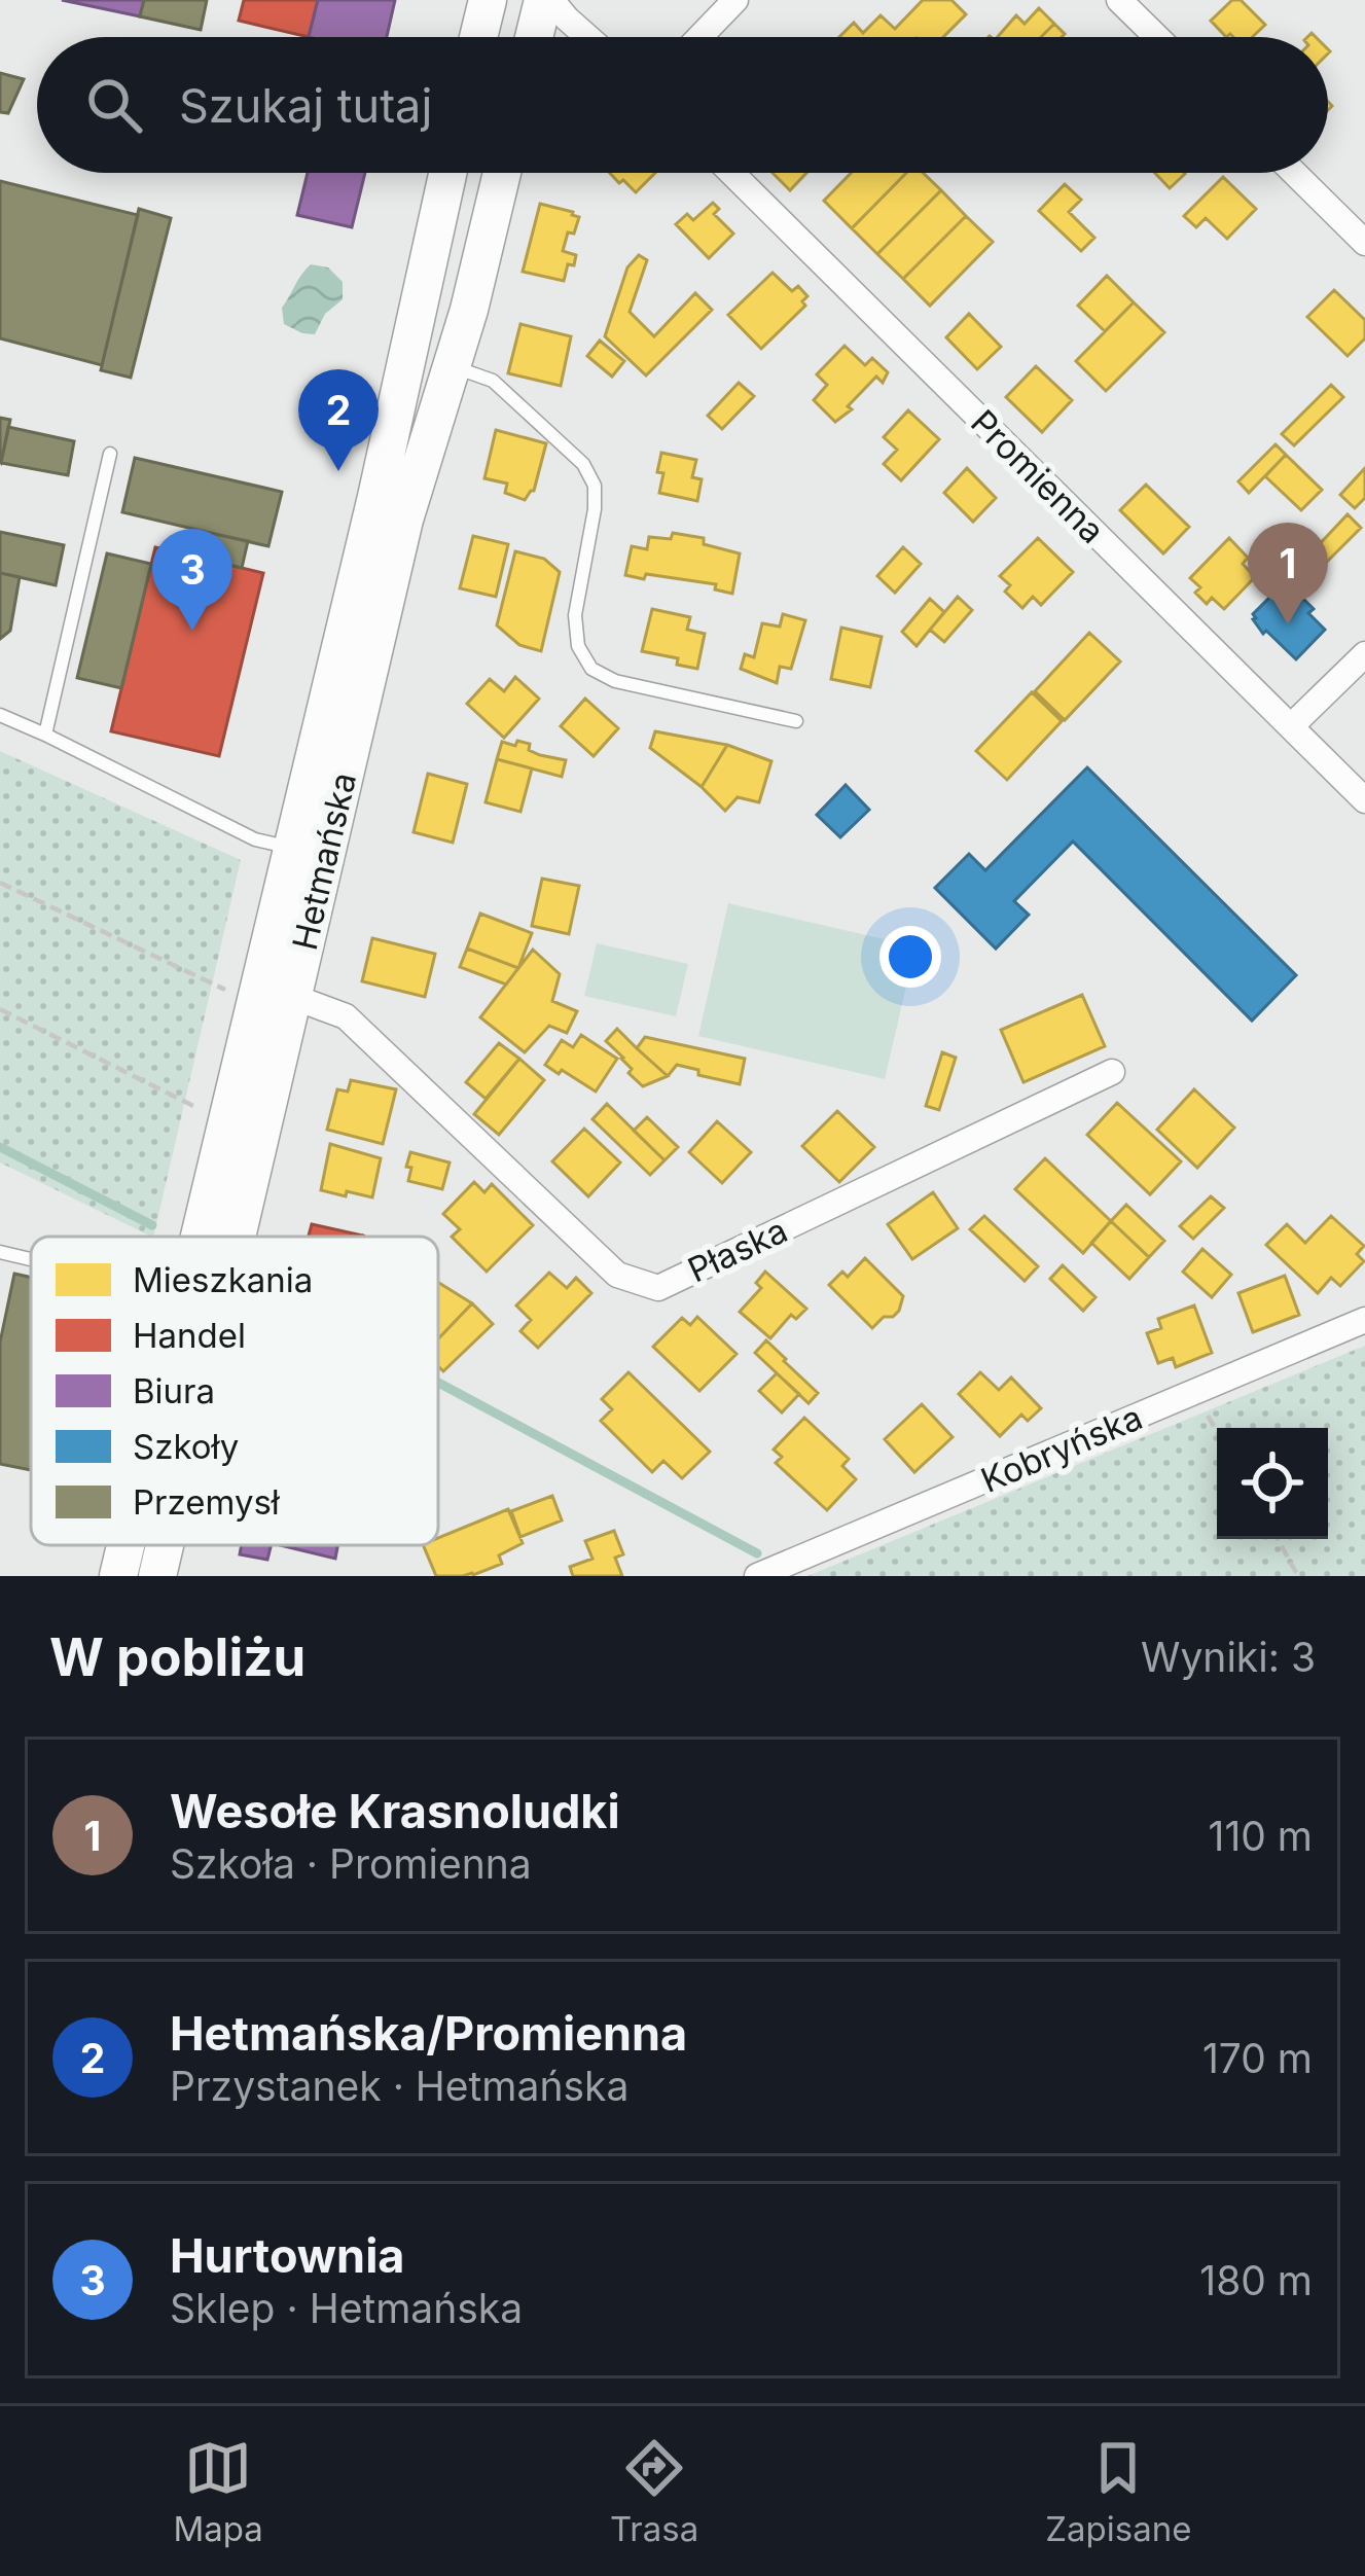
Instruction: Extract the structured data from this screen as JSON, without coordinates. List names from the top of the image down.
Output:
{
  "streets": {
    "main road": ["Hetmańska"],
    "street": ["Promienna", "Płaska", "Kobryńska"]
  },
  "crossings": [
    ["Hetmańska", "Płaska"]
  ],
  "legend": [
    "Mieszkania",
    "Handel",
    "Biura",
    "Szkoły",
    "Przemysł"
  ],
  "page": {
    "search": "Szukaj tutaj",
    "pins": ["2", "1", "3"],
    "heading": ["W pobliżu", "Wyniki: 3"],
    "list": [
      {
        "mark": "1",
        "name": "Wesołe Krasnoludki",
        "note": "Szkoła · Promienna",
        "value": "110 m"
      },
      {
        "mark": "2",
        "name": "Hetmańska/Promienna",
        "note": "Przystanek · Hetmańska",
        "value": "170 m"
      },
      {
        "mark": "3",
        "name": "Hurtownia",
        "note": "Sklep · Hetmańska",
        "value": "180 m"
      }
    ],
    "nav": ["Mapa", "Trasa", "Zapisane"]
  }
}
